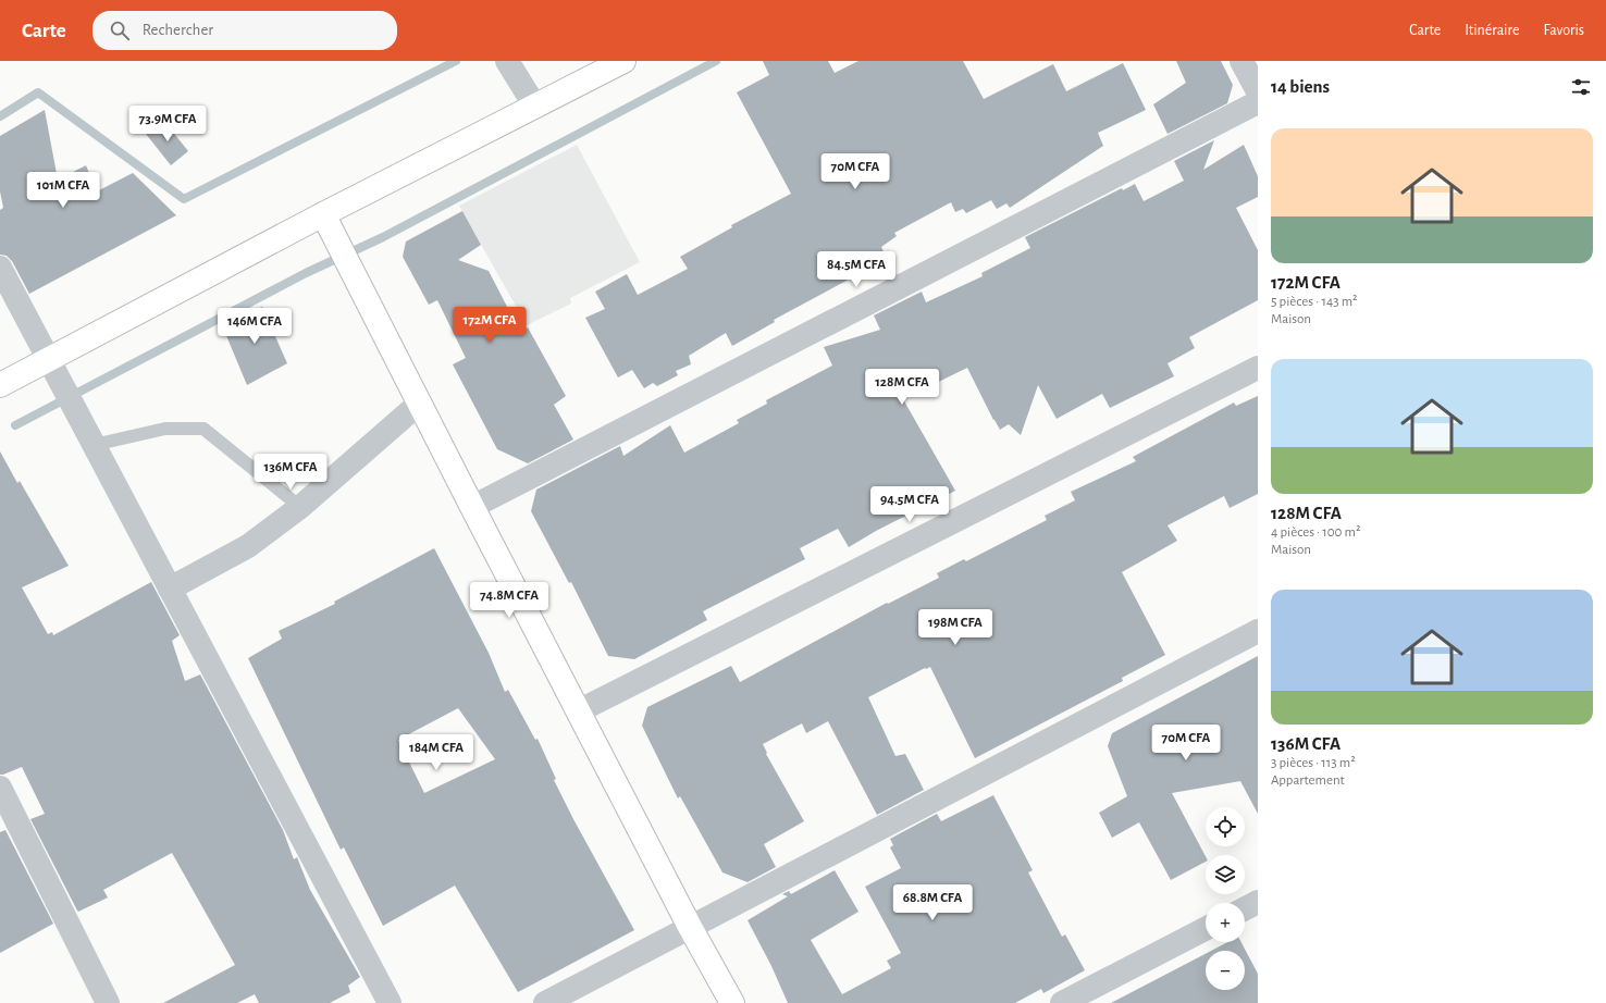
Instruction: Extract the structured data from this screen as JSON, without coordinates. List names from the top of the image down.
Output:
{
  "page": {
    "header": "Carte",
    "search": "Rechercher",
    "nav": ["Carte", "Itinéraire", "Favoris"],
    "heading": "14 biens",
    "price": [
      "73.9M CFA",
      "70M CFA",
      "101M CFA",
      "84.5M CFA",
      "172M CFA",
      "146M CFA",
      "128M CFA",
      "136M CFA",
      "94.5M CFA",
      "74.8M CFA",
      "198M CFA",
      "70M CFA",
      "184M CFA",
      "68.8M CFA"
    ],
    "list": [
      {
        "name": "172M CFA",
        "note": "5 pièces · 143 m² · Maison"
      },
      {
        "name": "128M CFA",
        "note": "4 pièces · 100 m² · Maison"
      },
      {
        "name": "136M CFA",
        "note": "3 pièces · 113 m² · Appartement"
      }
    ],
    "map_buttons": ["+", "−"]
  }
}
